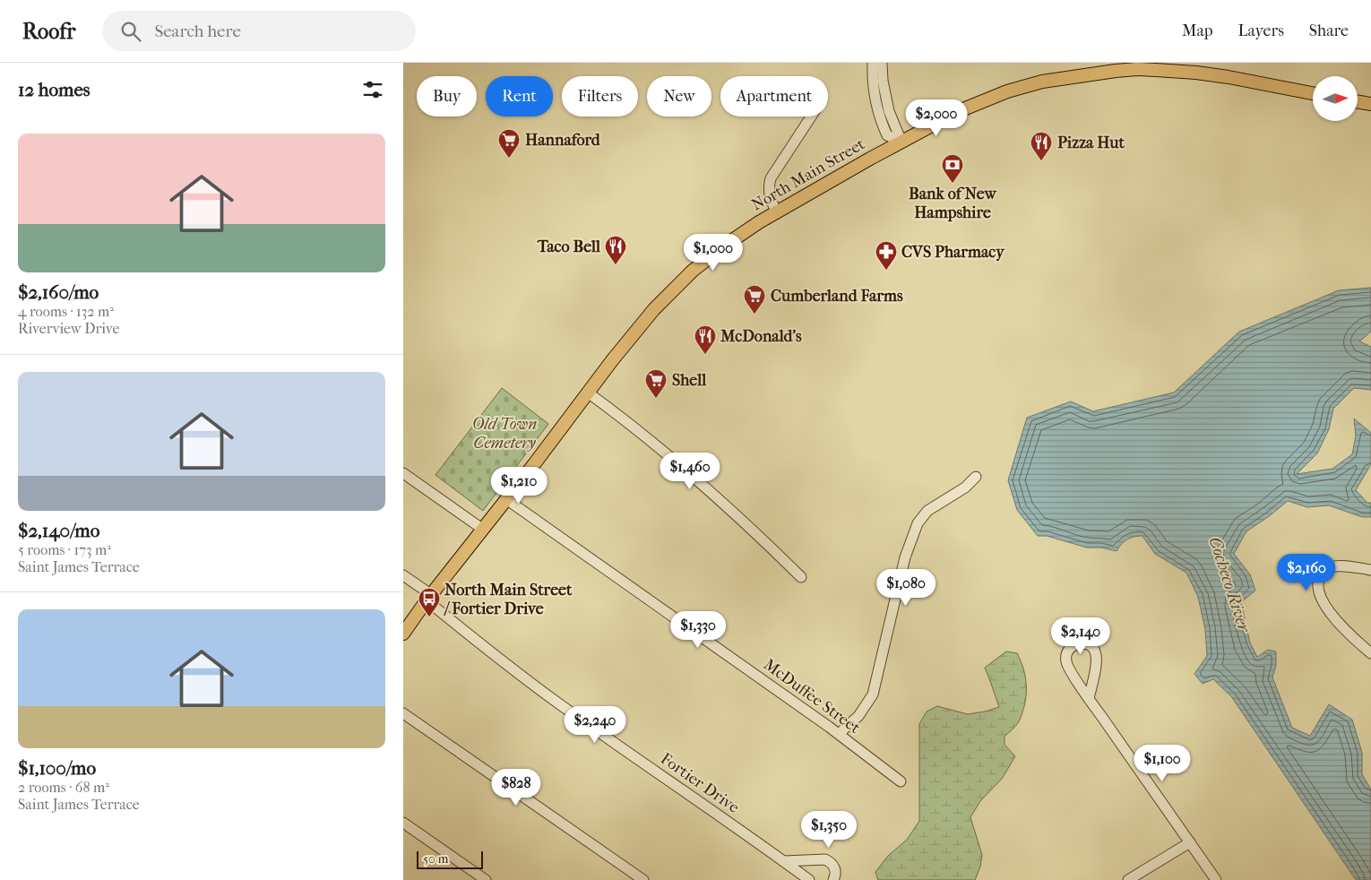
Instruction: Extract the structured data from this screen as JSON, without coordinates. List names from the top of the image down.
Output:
{
  "streets": {
    "main road": ["North Main Street"],
    "street": ["McDuffee Street", "Fortier Drive"]
  },
  "crossings": [
    ["North Main Street", "McDuffee Street"],
    ["North Main Street", "Fortier Drive"]
  ],
  "water": ["Cocheco River"],
  "parks": ["Old Town Cemetery"],
  "places": {
    "supermarket": ["Hannaford", "Cumberland Farms", "Shell"],
    "restaurant": ["Pizza Hut", "Taco Bell", "McDonald's"],
    "bank": ["Bank of New Hampshire"],
    "pharmacy": ["CVS Pharmacy"],
    "bus stop": ["North Main Street / Fortier Drive"]
  },
  "scale_bar": "50 m",
  "north": "right",
  "page": {
    "header": "Roofr",
    "search": "Search here",
    "nav": ["Map", "Layers", "Share"],
    "heading": "12 homes",
    "chip": [
      "Buy",
      "Rent",
      "Filters",
      "New",
      "Apartment"
    ],
    "price": [
      "$2,000",
      "$1,000",
      "$1,460",
      "$1,210",
      "$2,160",
      "$1,080",
      "$1,330",
      "$2,140",
      "$2,240",
      "$1,100",
      "$828",
      "$1,350"
    ],
    "list": [
      {
        "name": "$2,160/mo",
        "note": "4 rooms · 132 m² · Riverview Drive"
      },
      {
        "name": "$2,140/mo",
        "note": "5 rooms · 173 m² · Saint James Terrace"
      },
      {
        "name": "$1,100/mo",
        "note": "2 rooms · 68 m² · Saint James Terrace"
      }
    ],
    "scale": "50 m"
  }
}
